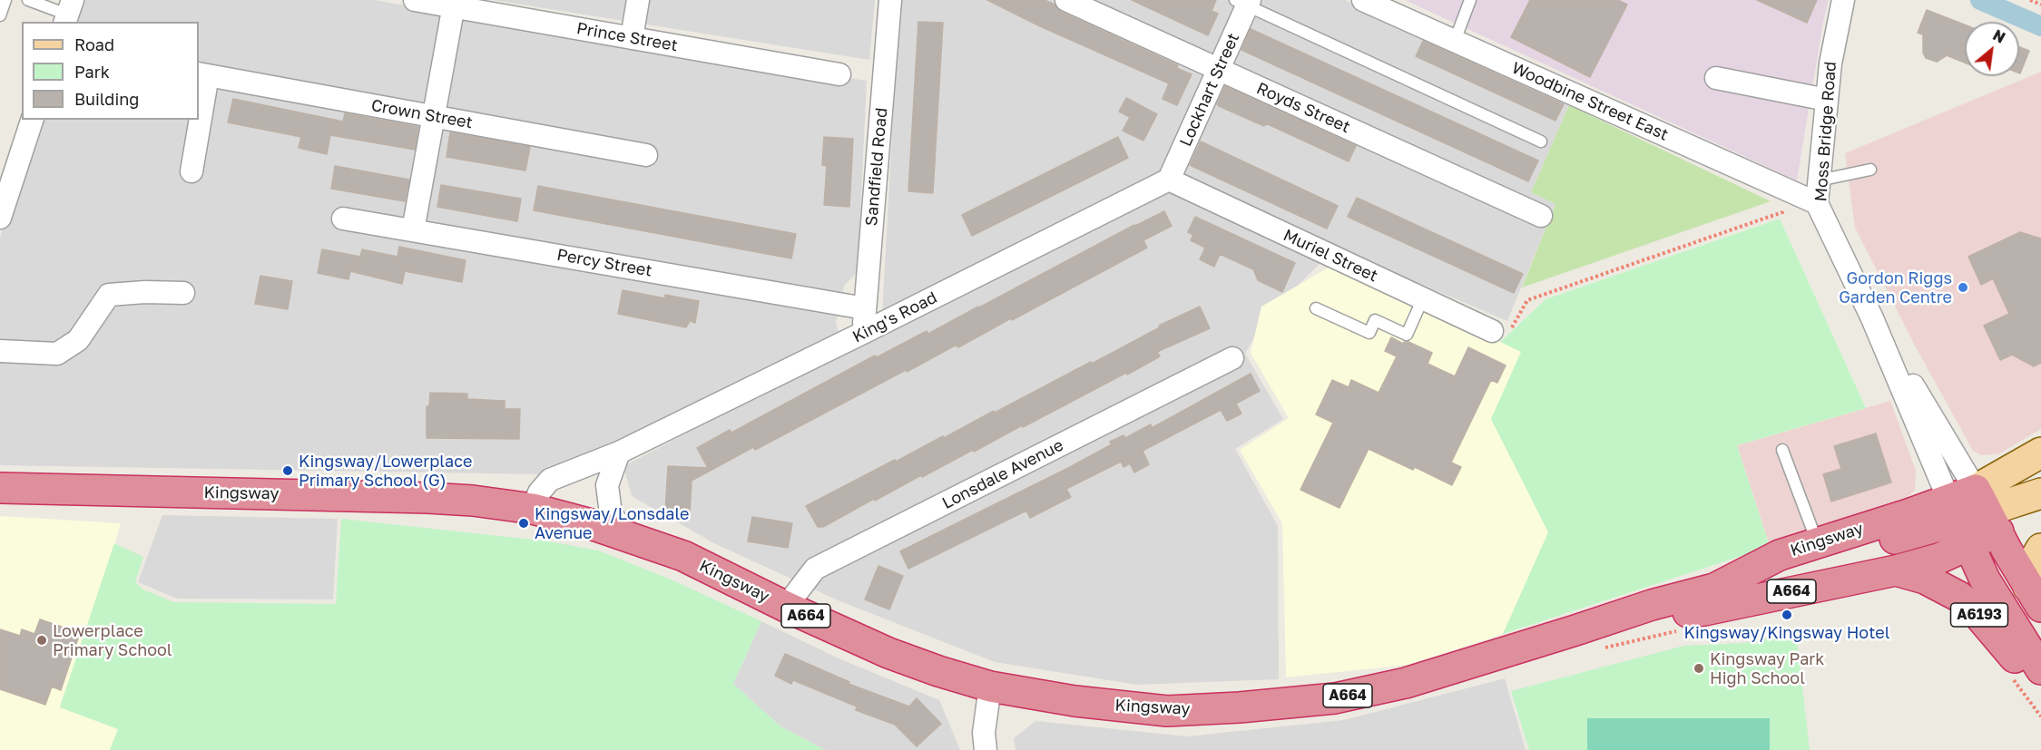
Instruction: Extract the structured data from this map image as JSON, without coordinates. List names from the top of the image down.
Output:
{
  "streets": {
    "highway": ["Kingsway", "A664", "A6193"],
    "street": [
      "Prince Street",
      "Lockhart Street",
      "Woodbine Street East",
      "Royds Street",
      "Crown Street",
      "Moss Bridge Road",
      "Sandfield Road",
      "Muriel Street",
      "Percy Street",
      "King's Road",
      "Lonsdale Avenue"
    ]
  },
  "crossings": [
    ["Lockhart Street", "Royds Street"],
    ["Lockhart Street", "Muriel Street"],
    ["Lockhart Street", "King's Road"],
    ["Woodbine Street East", "Moss Bridge Road"],
    ["Moss Bridge Road", "Kingsway"],
    ["Moss Bridge Road", "A664"],
    ["Moss Bridge Road", "A6193"],
    ["Sandfield Road", "Percy Street"],
    ["Sandfield Road", "King's Road"],
    ["Muriel Street", "King's Road"],
    ["King's Road", "Kingsway"],
    ["Lonsdale Avenue", "Kingsway"],
    ["Kingsway", "A664"],
    ["Kingsway", "A6193"],
    ["A664", "A6193"]
  ],
  "places": [
    "Gordon Riggs Garden Centre",
    "Kingsway/Lowerplace Primary School (G)",
    "Kingsway/Lonsdale Avenue",
    "Kingsway/Kingsway Hotel",
    "Lowerplace Primary School",
    "Kingsway Park High School"
  ],
  "legend": ["Road", "Park", "Building"],
  "north": "top right"
}
